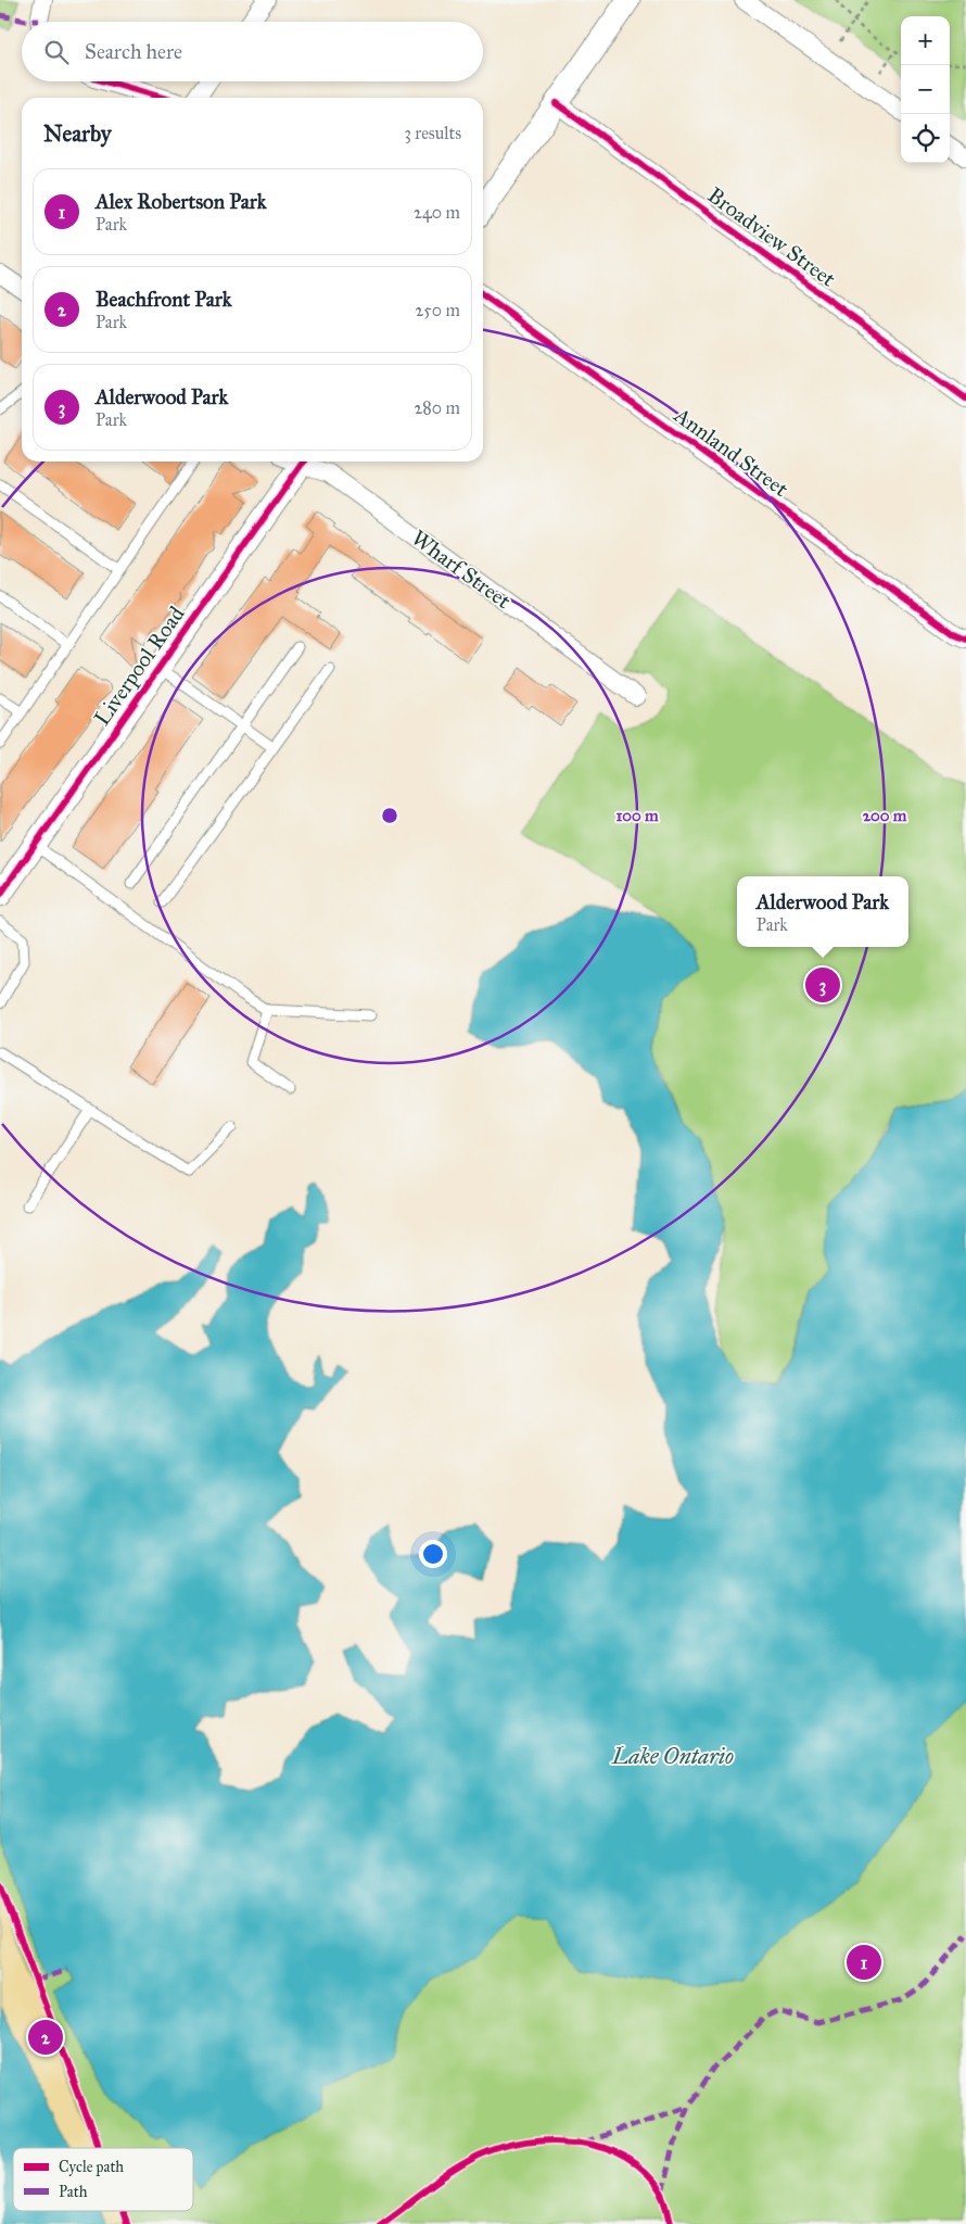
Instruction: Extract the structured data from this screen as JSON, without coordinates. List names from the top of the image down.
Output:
{
  "streets": {
    "street": [
      "Broadview Street",
      "Annland Street",
      "Wharf Street",
      "Liverpool Road"
    ]
  },
  "water": ["Lake Ontario"],
  "legend": ["Cycle path", "Path"],
  "page": {
    "map_buttons": ["+", "−"],
    "search": "Search here",
    "heading": ["Nearby", "3 results"],
    "list": [
      {
        "mark": "1",
        "name": "Alex Robertson Park",
        "note": "Park",
        "value": "240 m"
      },
      {
        "mark": "2",
        "name": "Beachfront Park",
        "note": "Park",
        "value": "250 m"
      },
      {
        "mark": "3",
        "name": "Alderwood Park",
        "note": "Park",
        "value": "280 m"
      }
    ],
    "popup": ["Alderwood Park", "Park"],
    "pins": ["3", "1", "2"]
  },
  "rings": ["100 m", "200 m"]
}
